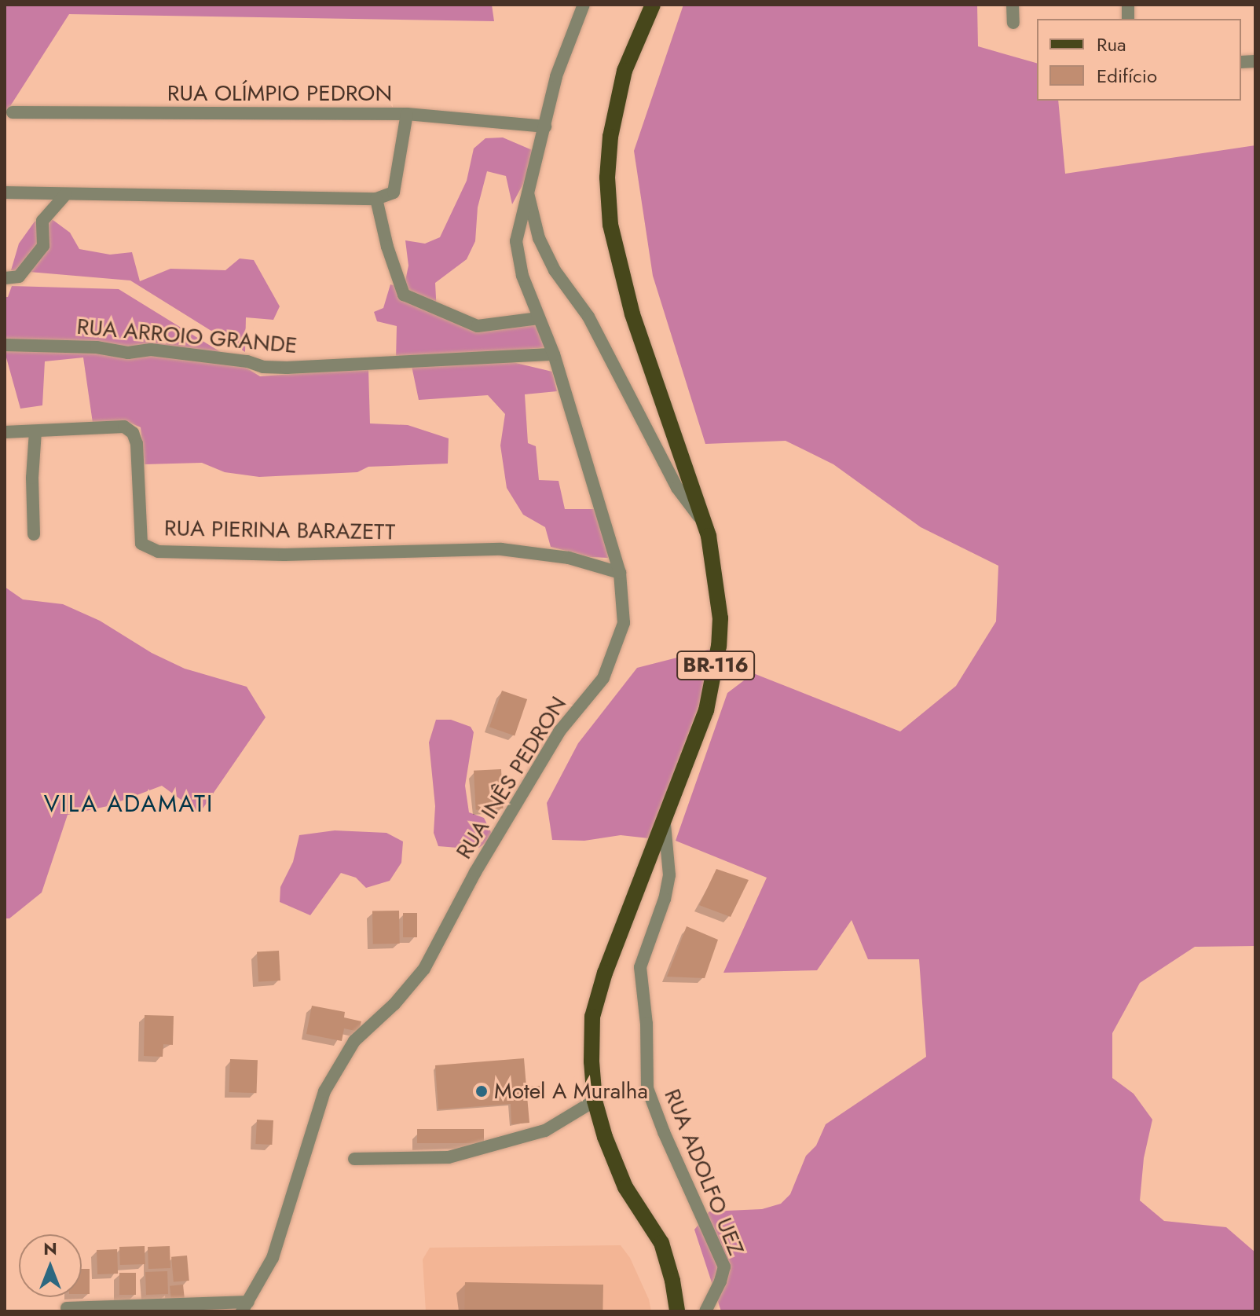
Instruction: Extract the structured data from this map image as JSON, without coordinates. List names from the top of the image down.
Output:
{
  "streets": {
    "main road": ["BR-116"],
    "street": [
      "RUA OLÍMPIO PEDRON",
      "RUA ARROIO GRANDE",
      "RUA PIERINA BARAZETT",
      "RUA INÊS PEDRON",
      "RUA ADOLFO UEZ"
    ]
  },
  "crossings": [
    ["RUA OLÍMPIO PEDRON", "RUA INÊS PEDRON"],
    ["RUA ARROIO GRANDE", "RUA INÊS PEDRON"],
    ["RUA PIERINA BARAZETT", "RUA INÊS PEDRON"],
    ["BR-116", "RUA INÊS PEDRON"],
    ["BR-116", "RUA ADOLFO UEZ"]
  ],
  "districts": ["VILA ADAMATI"],
  "places": ["Motel A Muralha"],
  "legend": ["Rua", "Edifício"],
  "north": "top"
}
